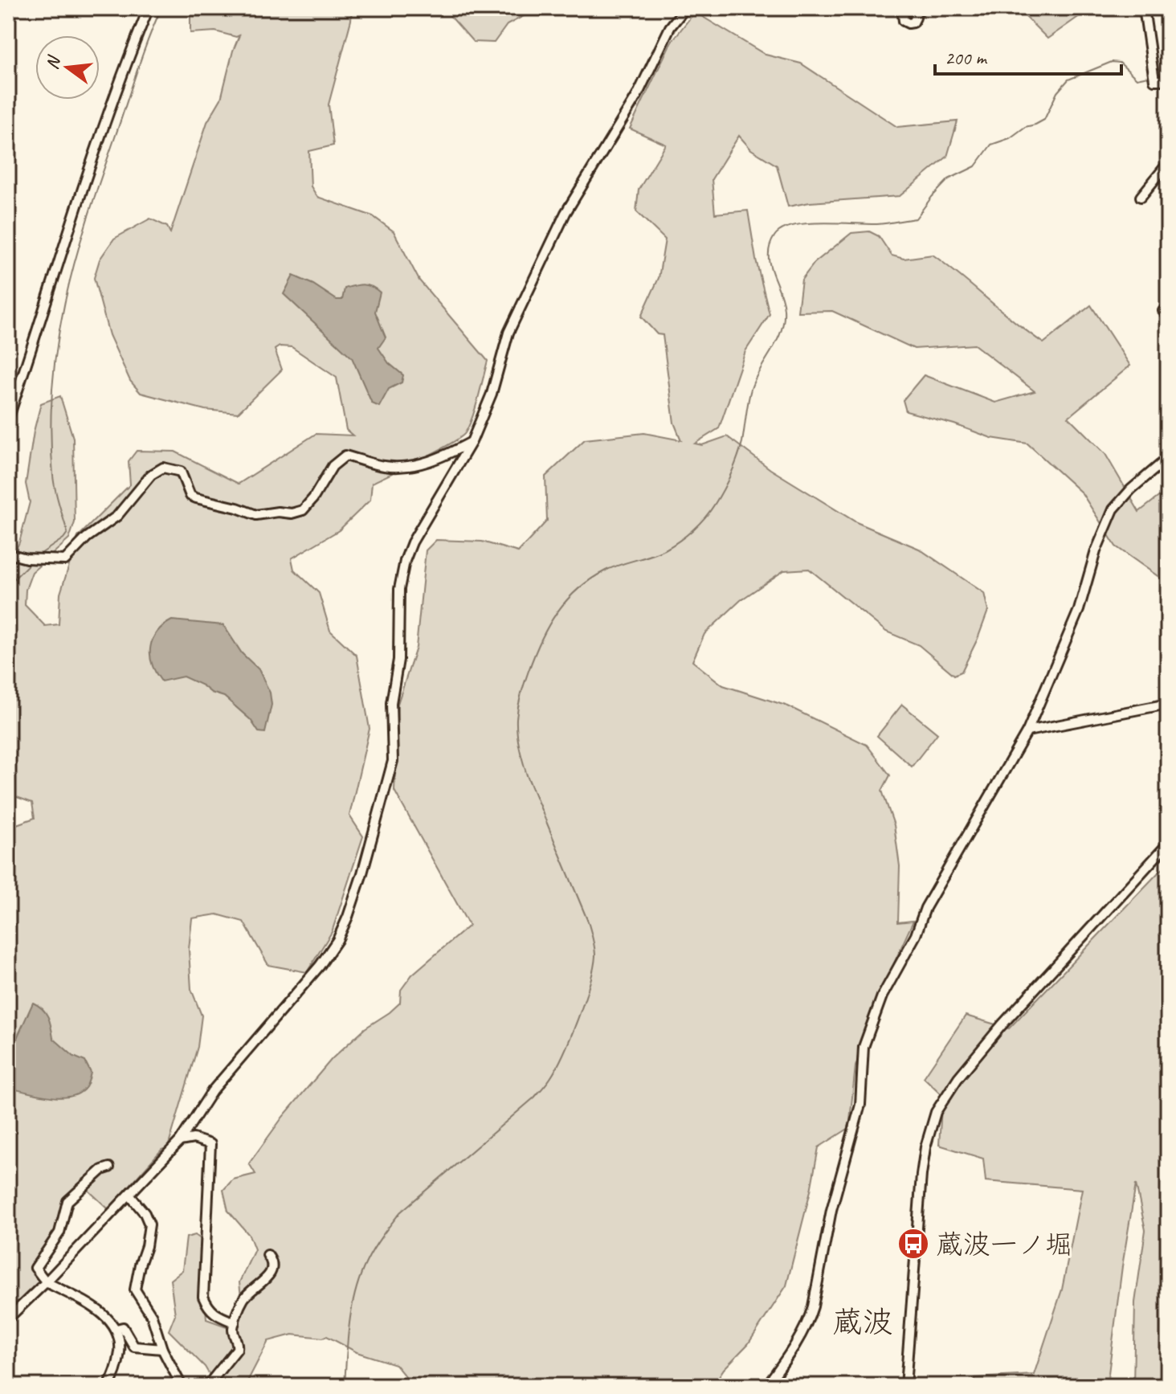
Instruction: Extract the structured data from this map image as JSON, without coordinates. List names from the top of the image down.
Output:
{
  "districts": ["蔵波"],
  "places": {
    "bus stop": ["蔵波一ノ堀"]
  },
  "scale_bar": "200 m",
  "north": "left"
}
